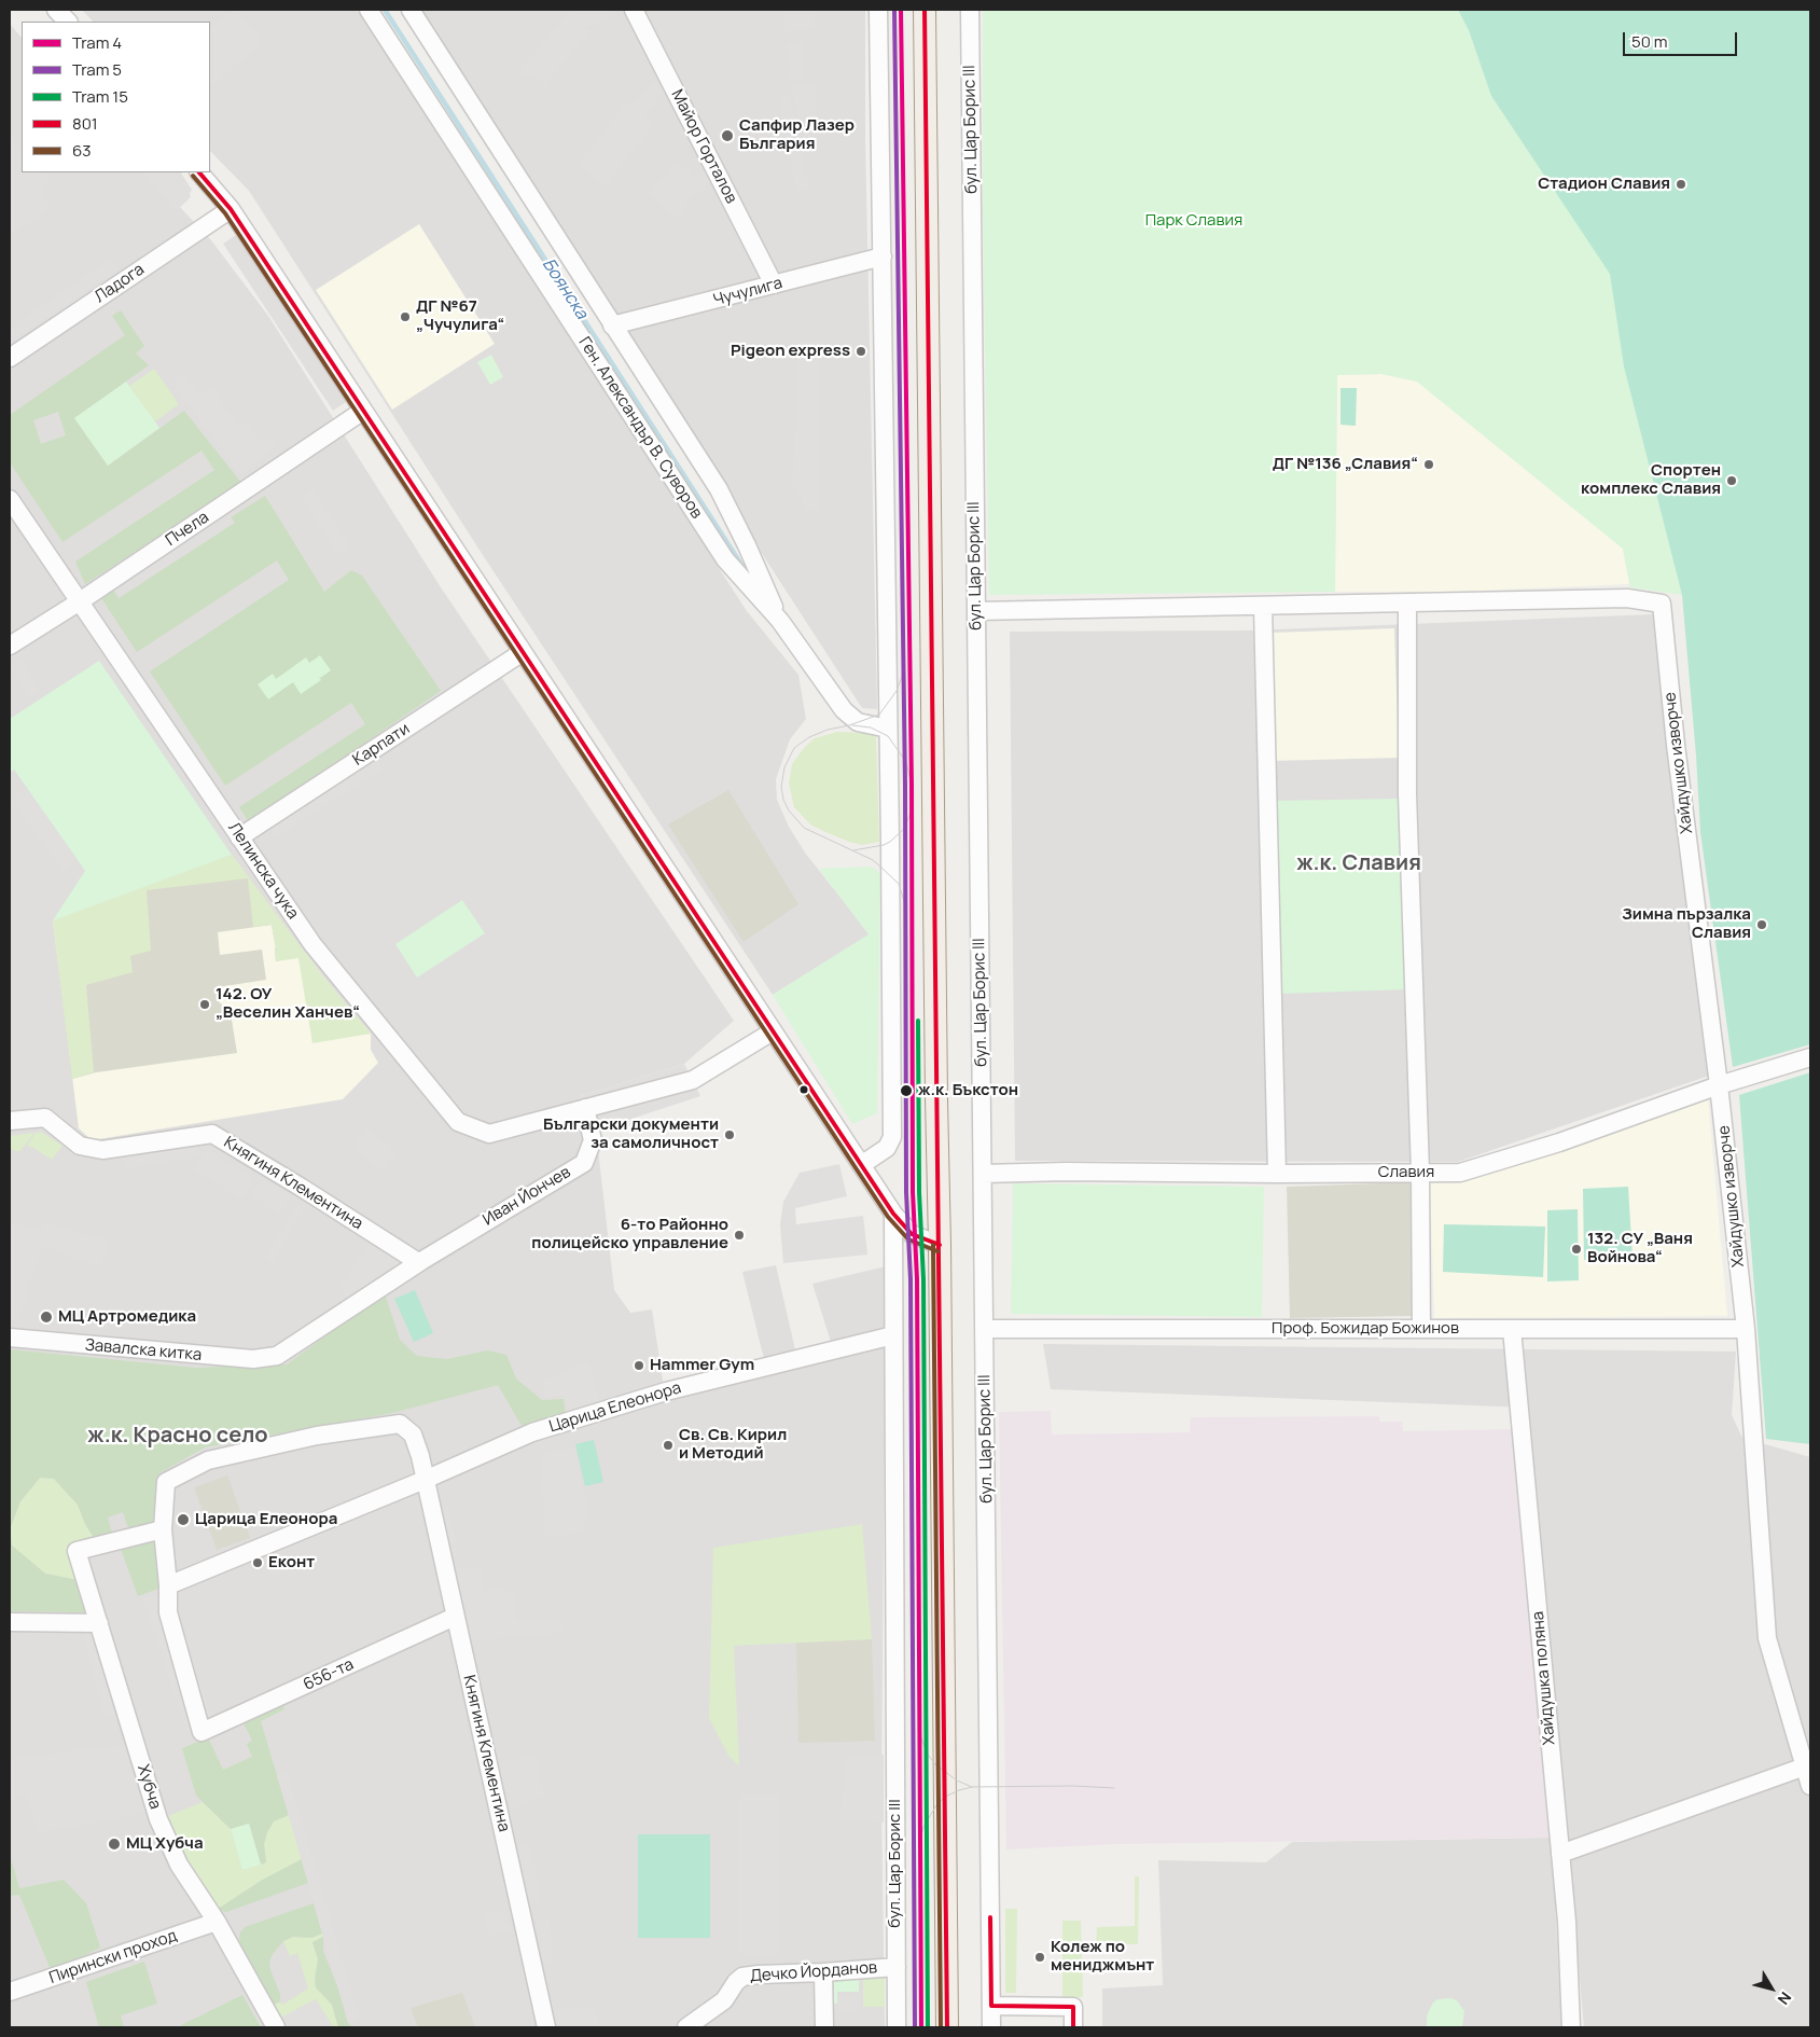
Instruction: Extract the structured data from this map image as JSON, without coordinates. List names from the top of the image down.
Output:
{
  "streets": {
    "street": [
      "бул. Цар Борис III",
      "Майор Горталов",
      "Ладога",
      "Чучулига",
      "Ген. Александър В. Суворов",
      "Пчела",
      "Карпати",
      "Хайдушко изворче",
      "Лелинска чука",
      "Славия",
      "Княгиня Клементина",
      "Иван Йончев",
      "Проф. Божидар Божинов",
      "Завалска китка",
      "Царица Елеонора",
      "656-та",
      "Хайдушка поляна",
      "Хубча",
      "Пирински проход",
      "Дечко Йорданов"
    ]
  },
  "crossings": [
    ["бул. Цар Борис III", "Славия"],
    ["бул. Цар Борис III", "Проф. Божидар Божинов"],
    ["бул. Цар Борис III", "Царица Елеонора"],
    ["бул. Цар Борис III", "Дечко Йорданов"],
    ["Майор Горталов", "Чучулига"],
    ["Чучулига", "Ген. Александър В. Суворов"],
    ["Пчела", "Лелинска чука"],
    ["Карпати", "Лелинска чука"],
    ["Хайдушко изворче", "Славия"],
    ["Хайдушко изворче", "Проф. Божидар Божинов"],
    ["Лелинска чука", "Иван Йончев"],
    ["Княгиня Клементина", "Иван Йончев"],
    ["Княгиня Клементина", "Царица Елеонора"],
    ["Княгиня Клементина", "656-та"],
    ["Княгиня Клементина", "Хубча"],
    ["Иван Йончев", "Завалска китка"],
    ["Проф. Божидар Божинов", "Хайдушка поляна"],
    ["Царица Елеонора", "656-та"],
    ["Хубча", "Пирински проход"]
  ],
  "districts": ["ж.к. Славия", "ж.к. Красно село"],
  "water": ["Боянска"],
  "parks": ["Парк Славия"],
  "places": [
    "Сапфир Лазер България",
    "Стадион Славия",
    "ДГ №67 „Чучулига“",
    "Pigeon express",
    "ДГ №136 „Славия“",
    "Спортен комплекс Славия",
    "Зимна пързалка Славия",
    "142. ОУ „Веселин Ханчев“",
    "ж.к. Бъкстон",
    "Български документи за самоличност",
    "6-то Районно полицейско управление",
    "132. СУ „Ваня Войнова“",
    "МЦ Артромедика",
    "Hammer Gym",
    "Св. Св. Кирил и Методий",
    "Царица Елеонора",
    "Еконт",
    "МЦ Хубча",
    "Колеж по мениджмънт"
  ],
  "lines": [
    "tram line 4",
    "tram line 5",
    "transit line 801",
    "transit line 63",
    "tram line 15"
  ],
  "legend": [
    "Tram 4",
    "Tram 5",
    "Tram 15",
    "801",
    "63"
  ],
  "scale_bar": "50 m",
  "north": "bottom right"
}
